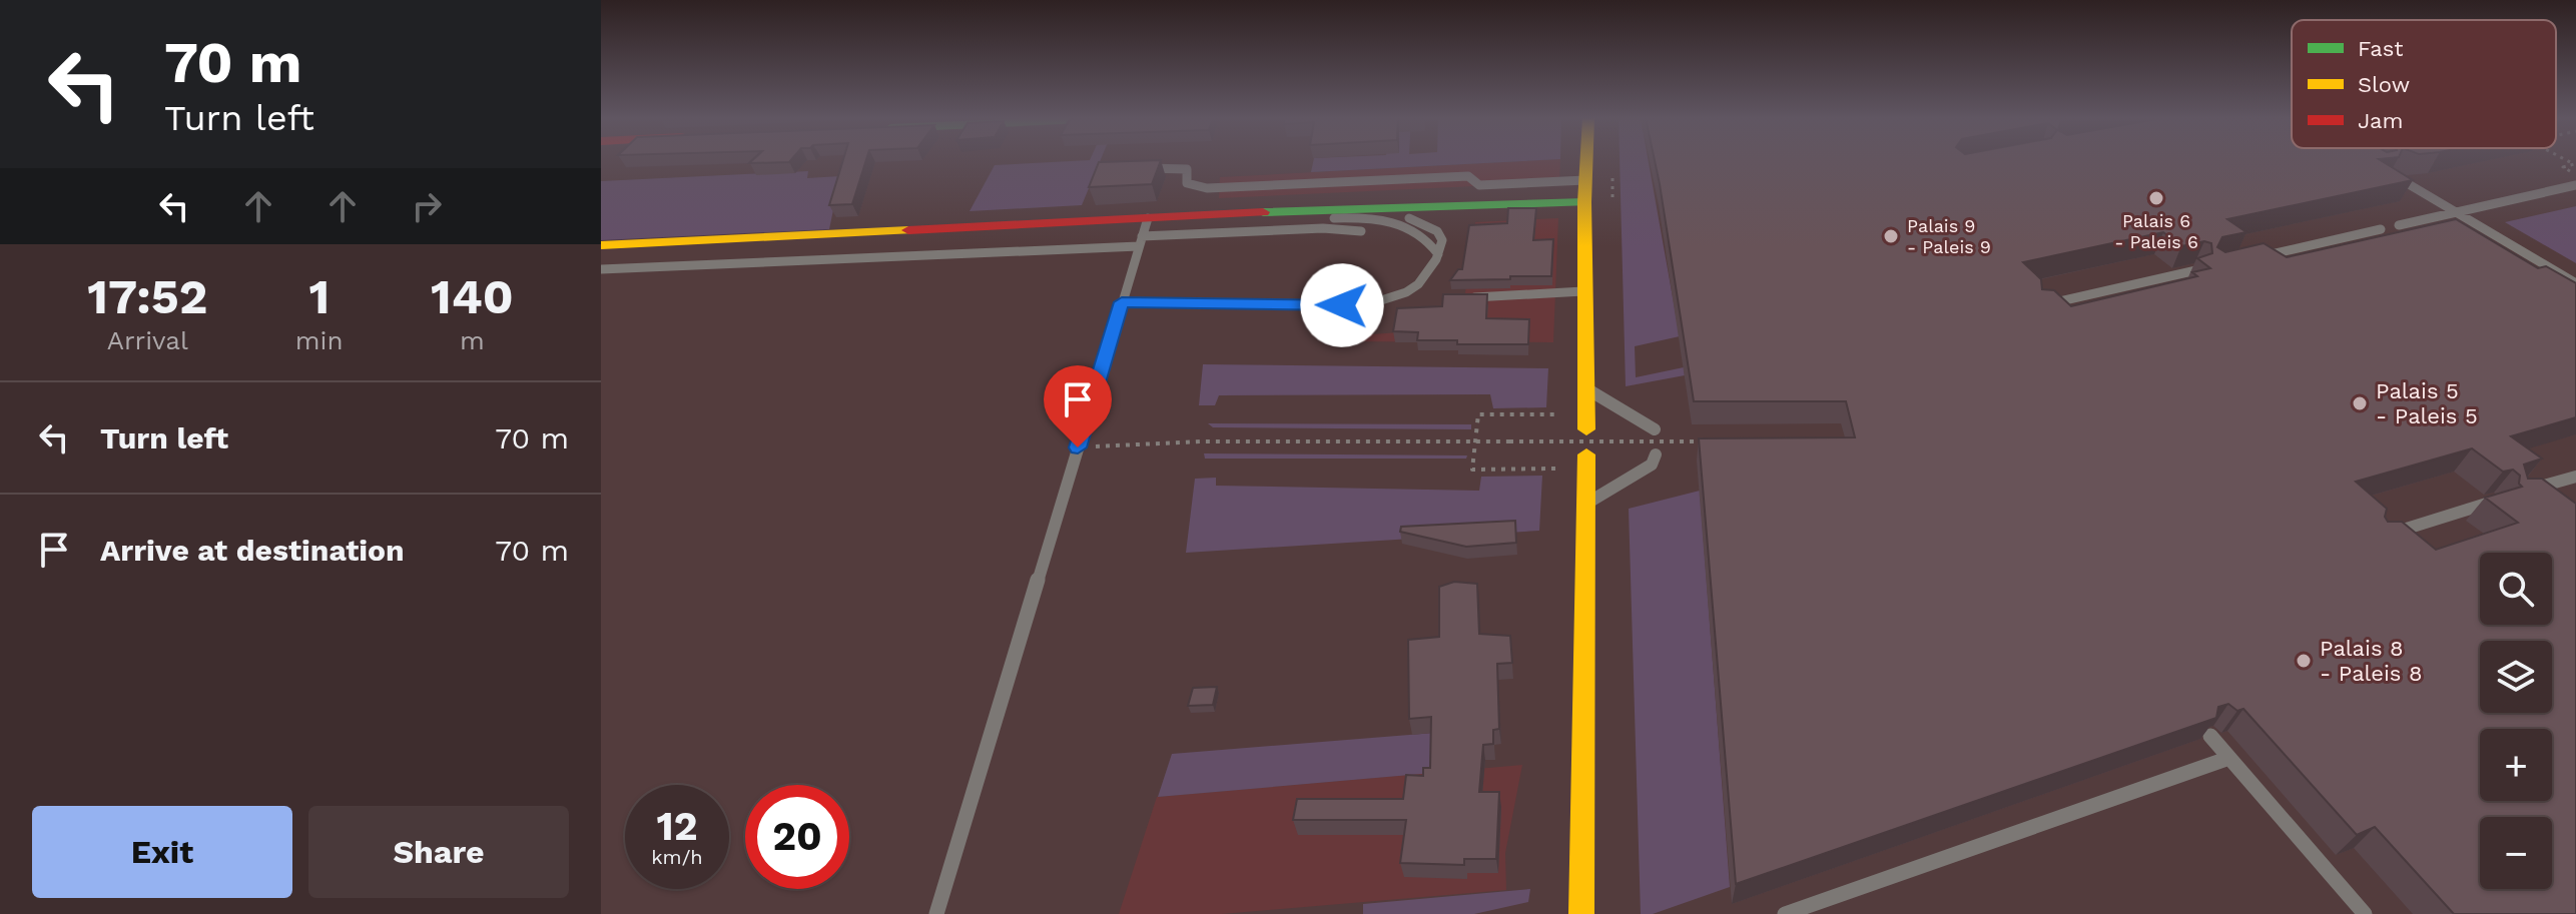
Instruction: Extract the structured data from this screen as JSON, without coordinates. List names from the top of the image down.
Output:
{
  "places": [
    "Palais 6 - Paleis 6",
    "Palais 9 - Paleis 9",
    "Palais 5 - Paleis 5",
    "Palais 8 - Paleis 8"
  ],
  "legend": ["Fast", "Slow", "Jam"],
  "page": {
    "turn": ["70 m", "Turn left"],
    "eta": [
      "17:52",
      "Arrival",
      "1",
      "min",
      "140",
      "m"
    ],
    "list": [
      {
        "name": "Turn left",
        "value": "70 m"
      },
      {
        "name": "Arrive at destination",
        "value": "70 m"
      }
    ],
    "map_buttons": ["+", "−"],
    "speed": "12 km/h",
    "limit": "20",
    "buttons": ["Exit", "Share"]
  }
}
